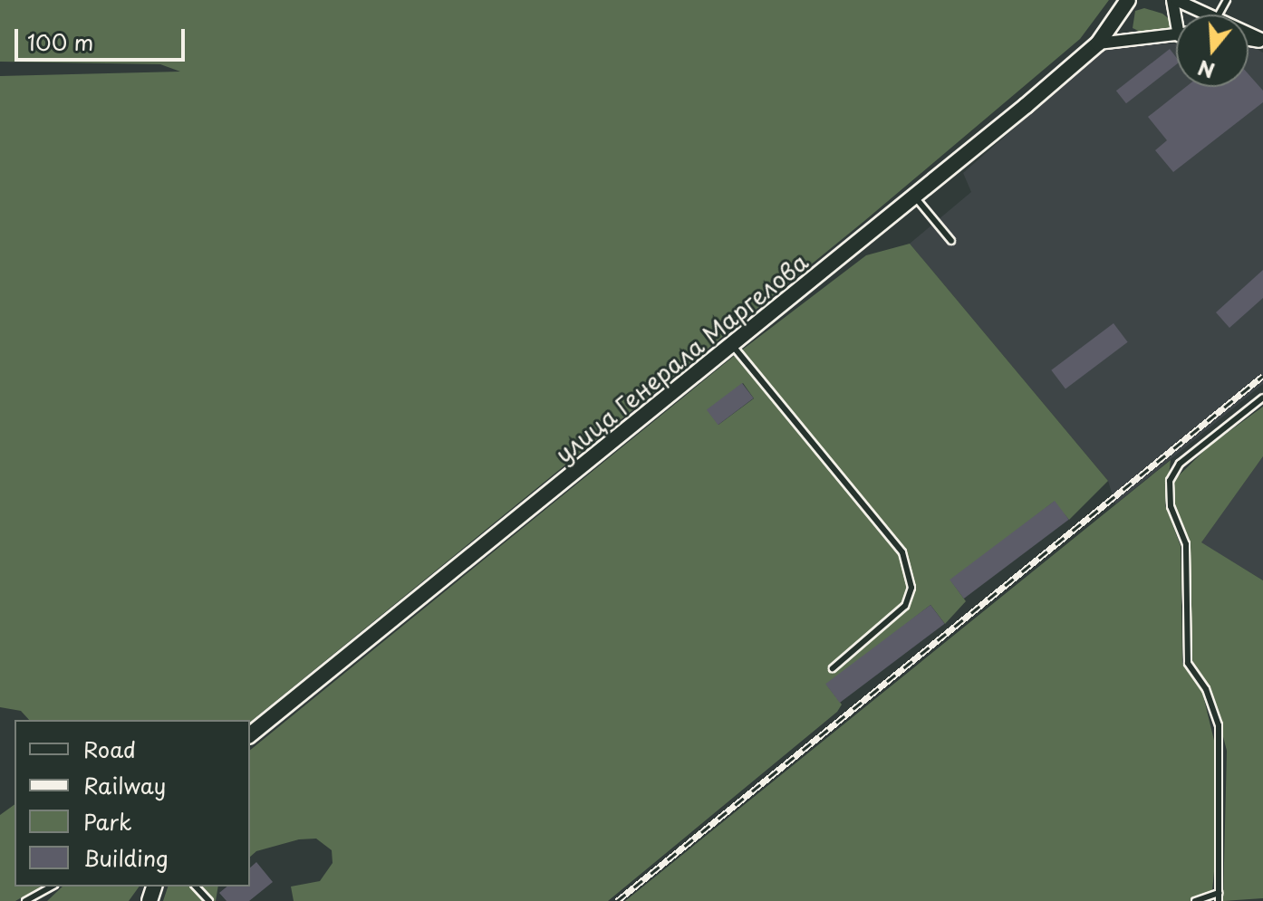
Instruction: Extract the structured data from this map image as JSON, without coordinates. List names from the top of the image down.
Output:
{
  "streets": {
    "main road": ["улица Генерала Маргелова"]
  },
  "legend": [
    "Road",
    "Railway",
    "Park",
    "Building"
  ],
  "scale_bar": "100 m",
  "north": "bottom"
}
